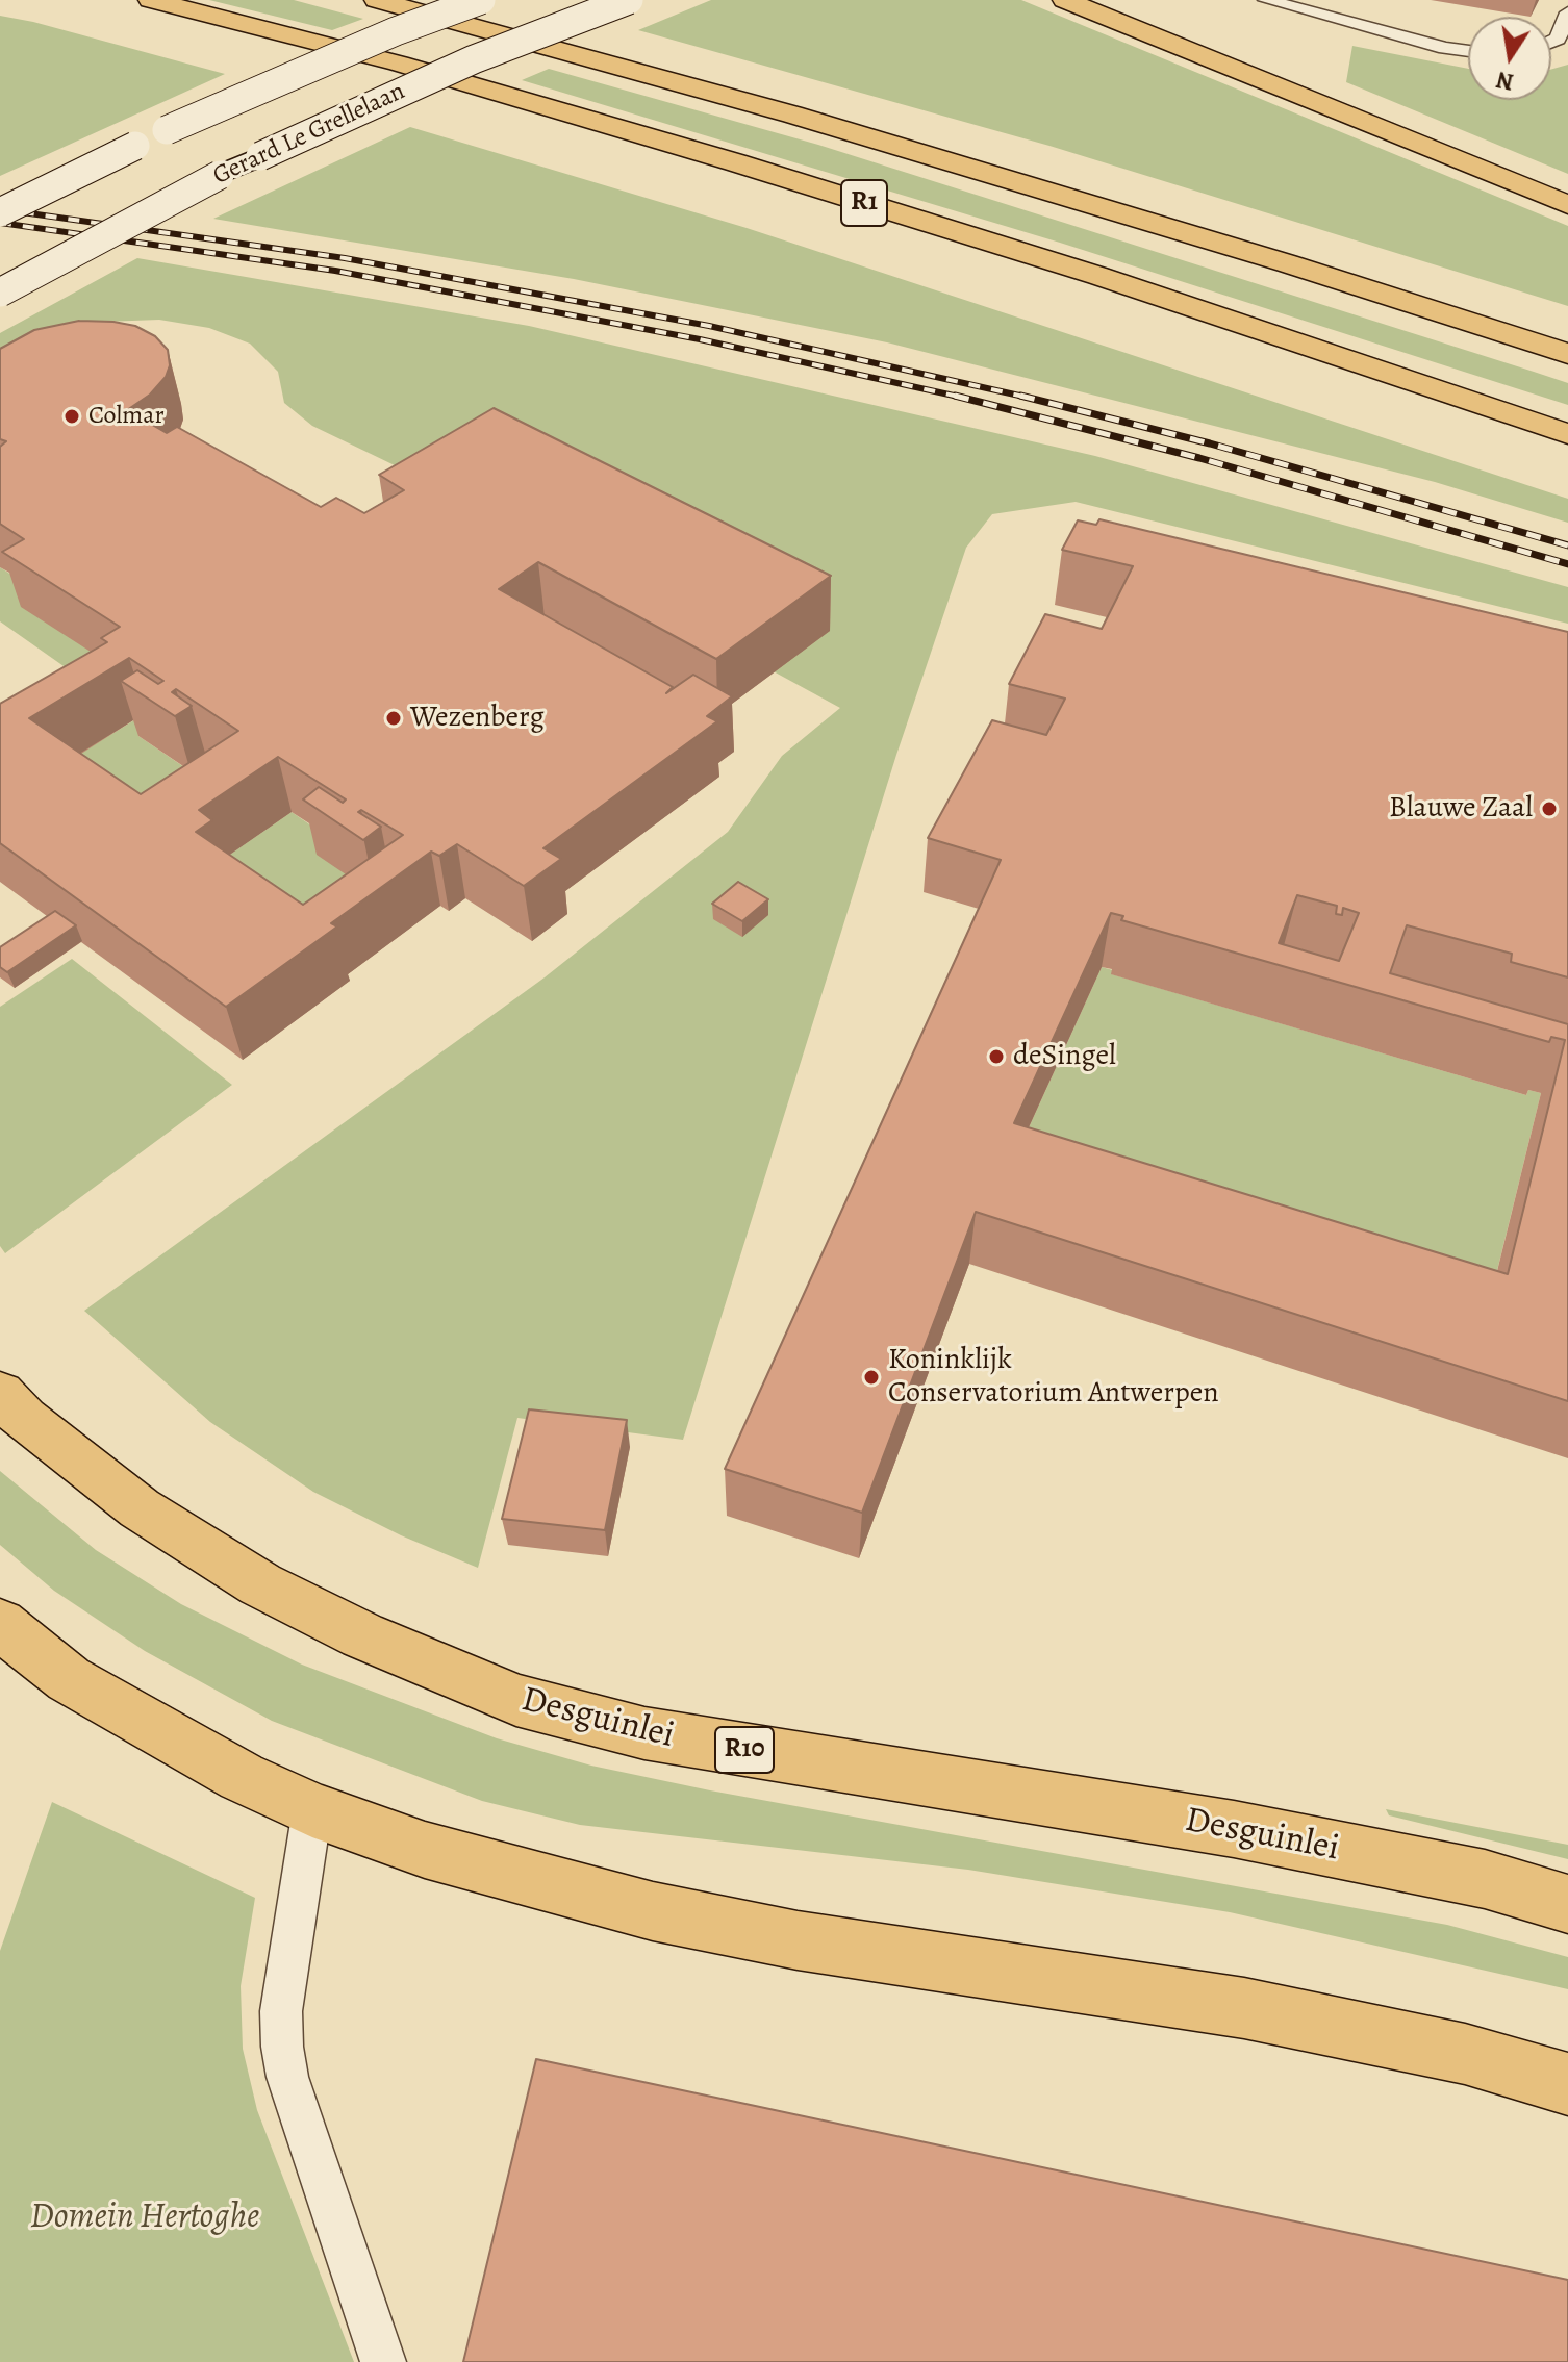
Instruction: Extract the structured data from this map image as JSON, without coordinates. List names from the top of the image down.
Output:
{
  "streets": {
    "main road": ["R1", "Desguinlei", "R10"],
    "street": ["Gerard Le Grellelaan"]
  },
  "parks": ["Domein Hertoghe"],
  "places": [
    "Colmar",
    "Wezenberg",
    "Blauwe Zaal",
    "deSingel",
    "Koninklijk Conservatorium Antwerpen"
  ],
  "north": "bottom"
}
